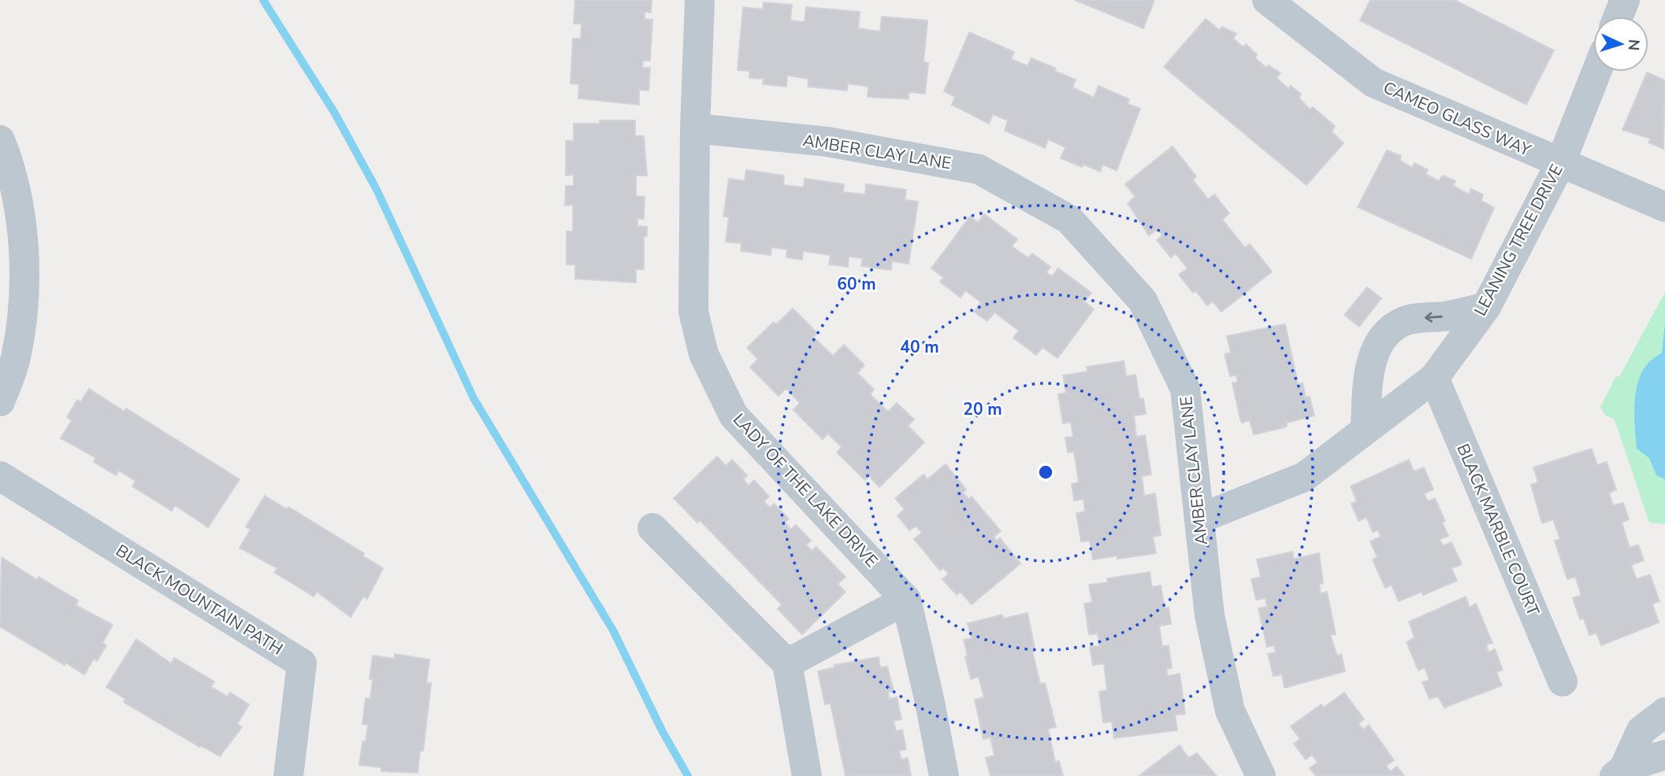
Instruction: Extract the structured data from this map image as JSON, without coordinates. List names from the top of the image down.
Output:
{
  "streets": {
    "street": [
      "CAMEO GLASS WAY",
      "AMBER CLAY LANE",
      "LEANING TREE DRIVE",
      "LADY OF THE LAKE DRIVE",
      "BLACK MARBLE COURT",
      "BLACK MOUNTAIN PATH"
    ]
  },
  "crossings": [
    ["CAMEO GLASS WAY", "LEANING TREE DRIVE"],
    ["AMBER CLAY LANE", "LEANING TREE DRIVE"],
    ["AMBER CLAY LANE", "LADY OF THE LAKE DRIVE"],
    ["LEANING TREE DRIVE", "BLACK MARBLE COURT"]
  ],
  "north": "right",
  "rings": ["60 m", "40 m", "20 m"]
}
